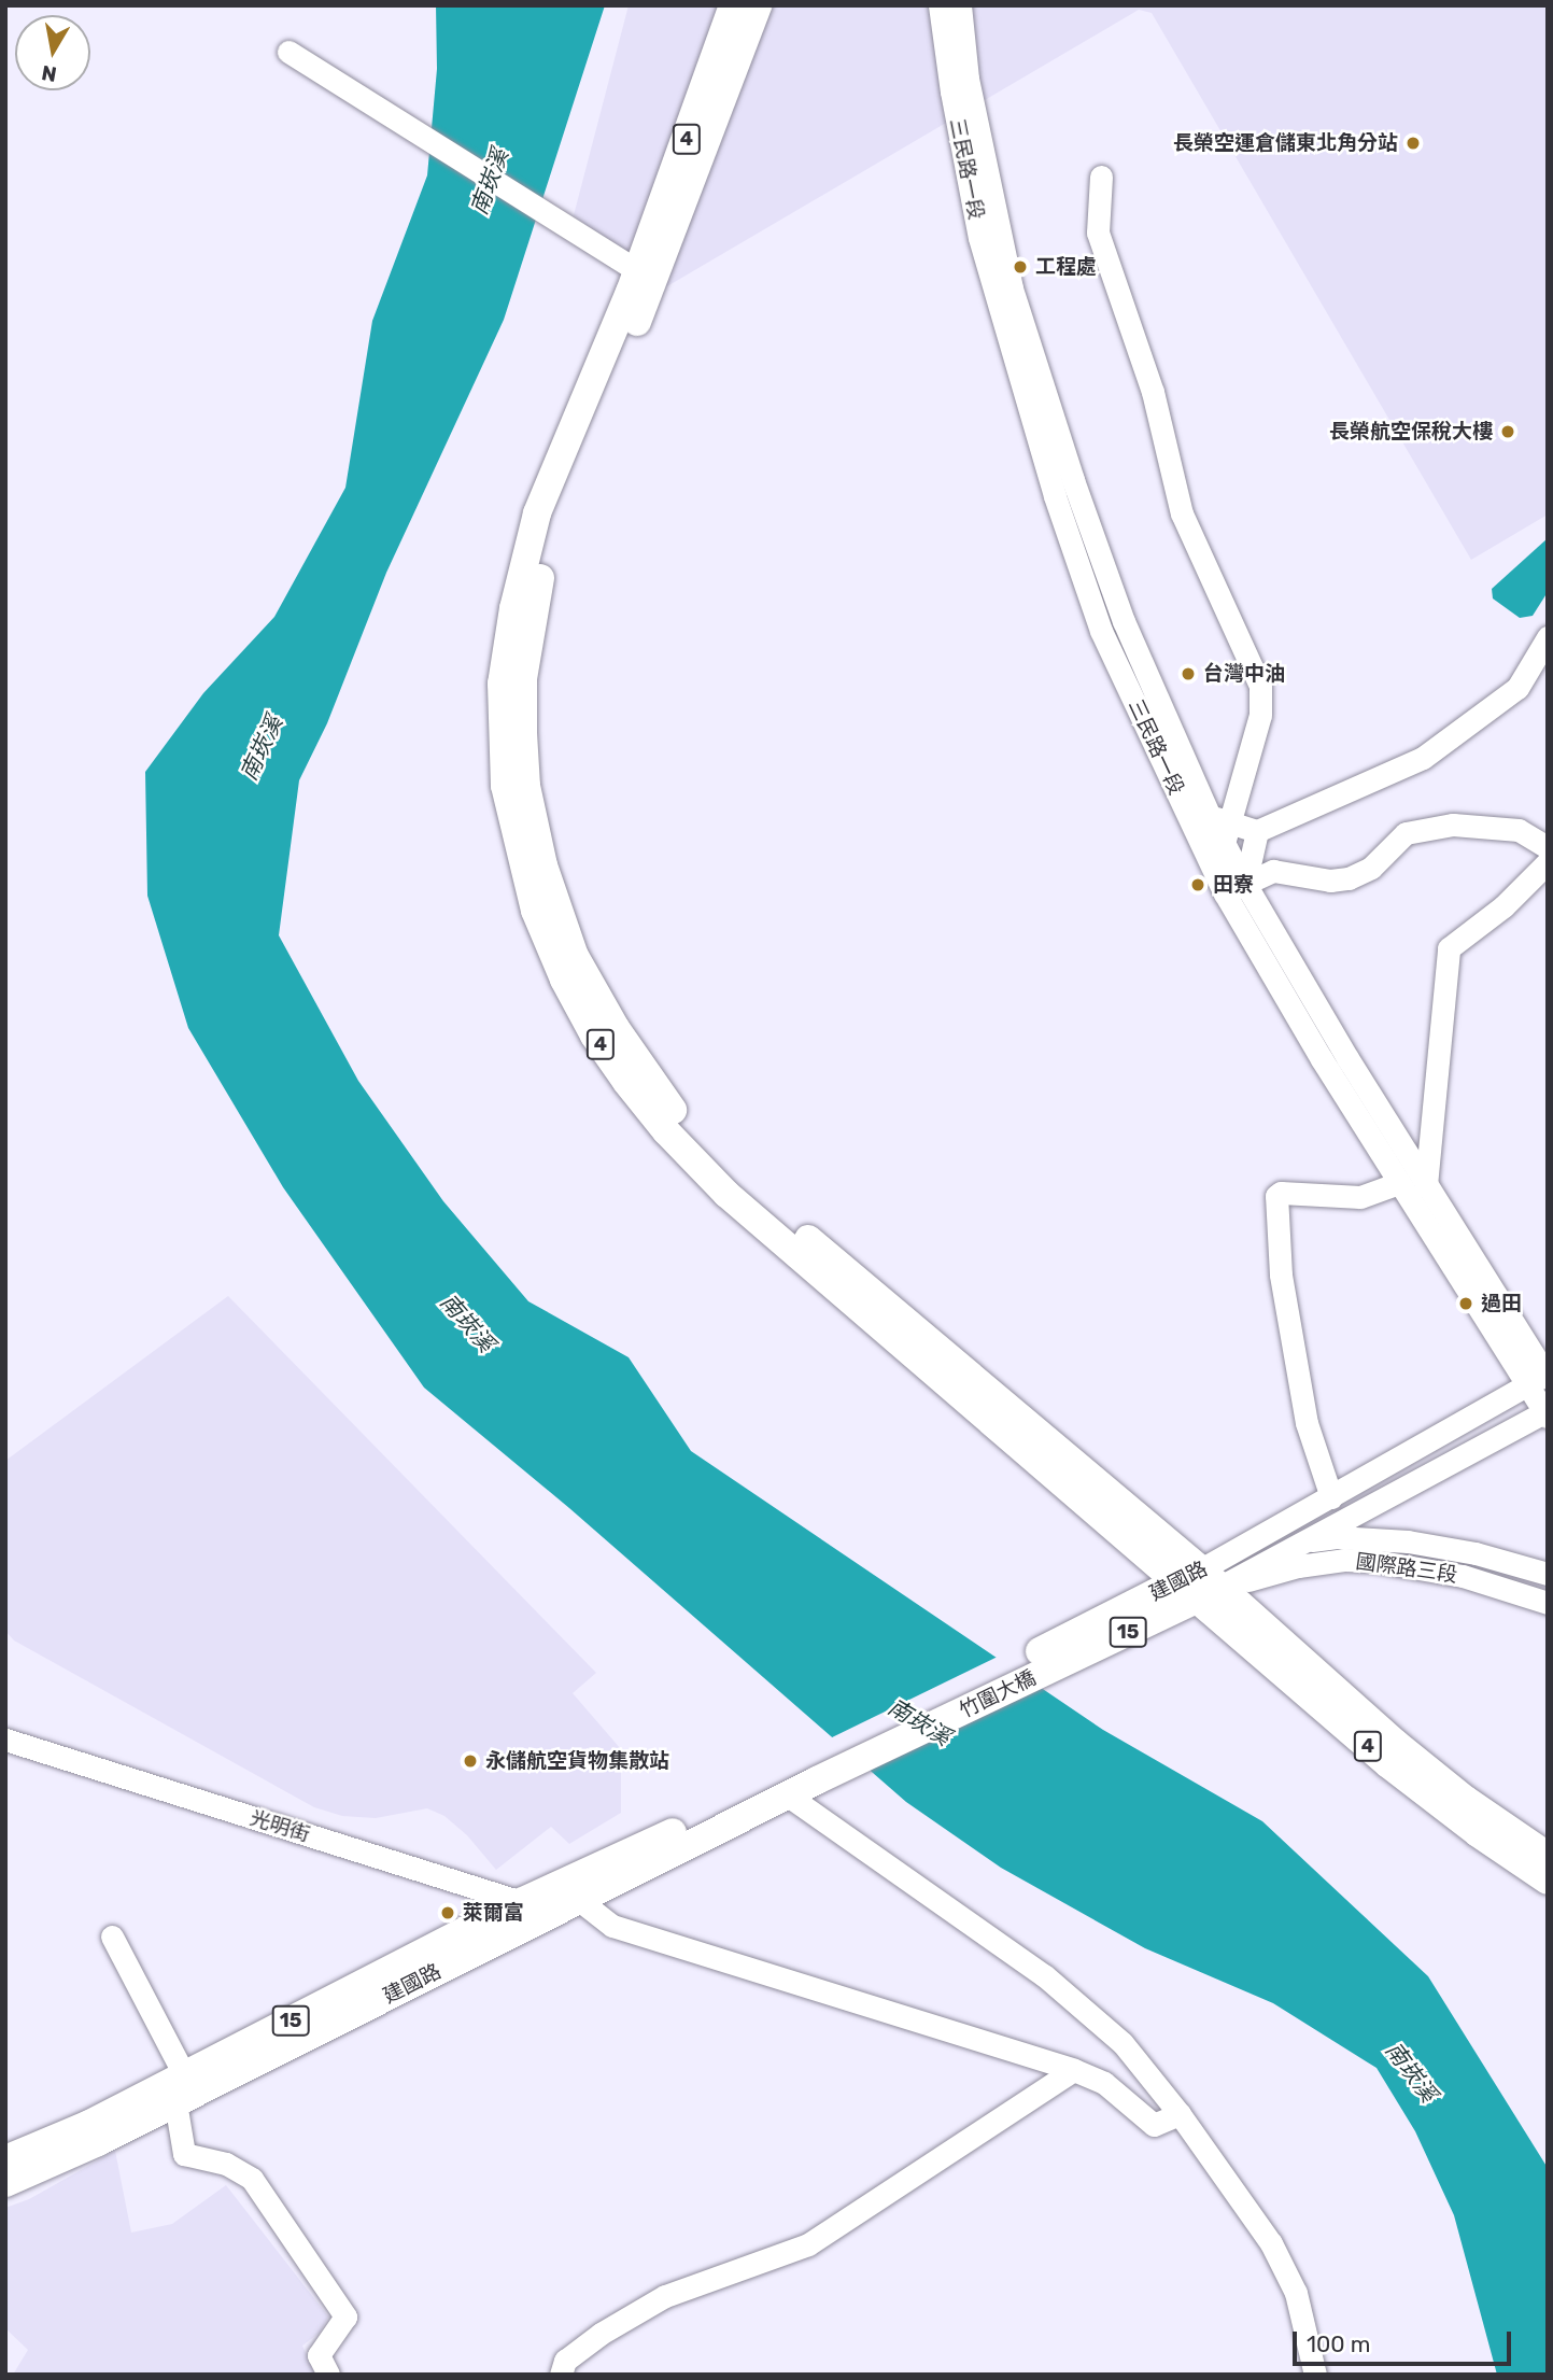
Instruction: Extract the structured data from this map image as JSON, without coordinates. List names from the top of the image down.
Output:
{
  "streets": {
    "main road": [
      "4",
      "建國路",
      "15",
      "竹圍大橋"
    ],
    "street": ["三民路一段", "國際路三段", "光明街"]
  },
  "crossings": [
    ["4", "國際路三段"],
    ["4", "建國路"],
    ["國際路三段", "建國路"],
    ["建國路", "竹圍大橋"],
    ["建國路", "光明街"]
  ],
  "water": ["南崁溪"],
  "places": [
    "長榮空運倉儲東北角分站",
    "工程處",
    "長榮航空保稅大樓",
    "台灣中油",
    "田寮",
    "過田",
    "永儲航空貨物集散站",
    "萊爾富"
  ],
  "scale_bar": "100 m",
  "north": "bottom"
}
